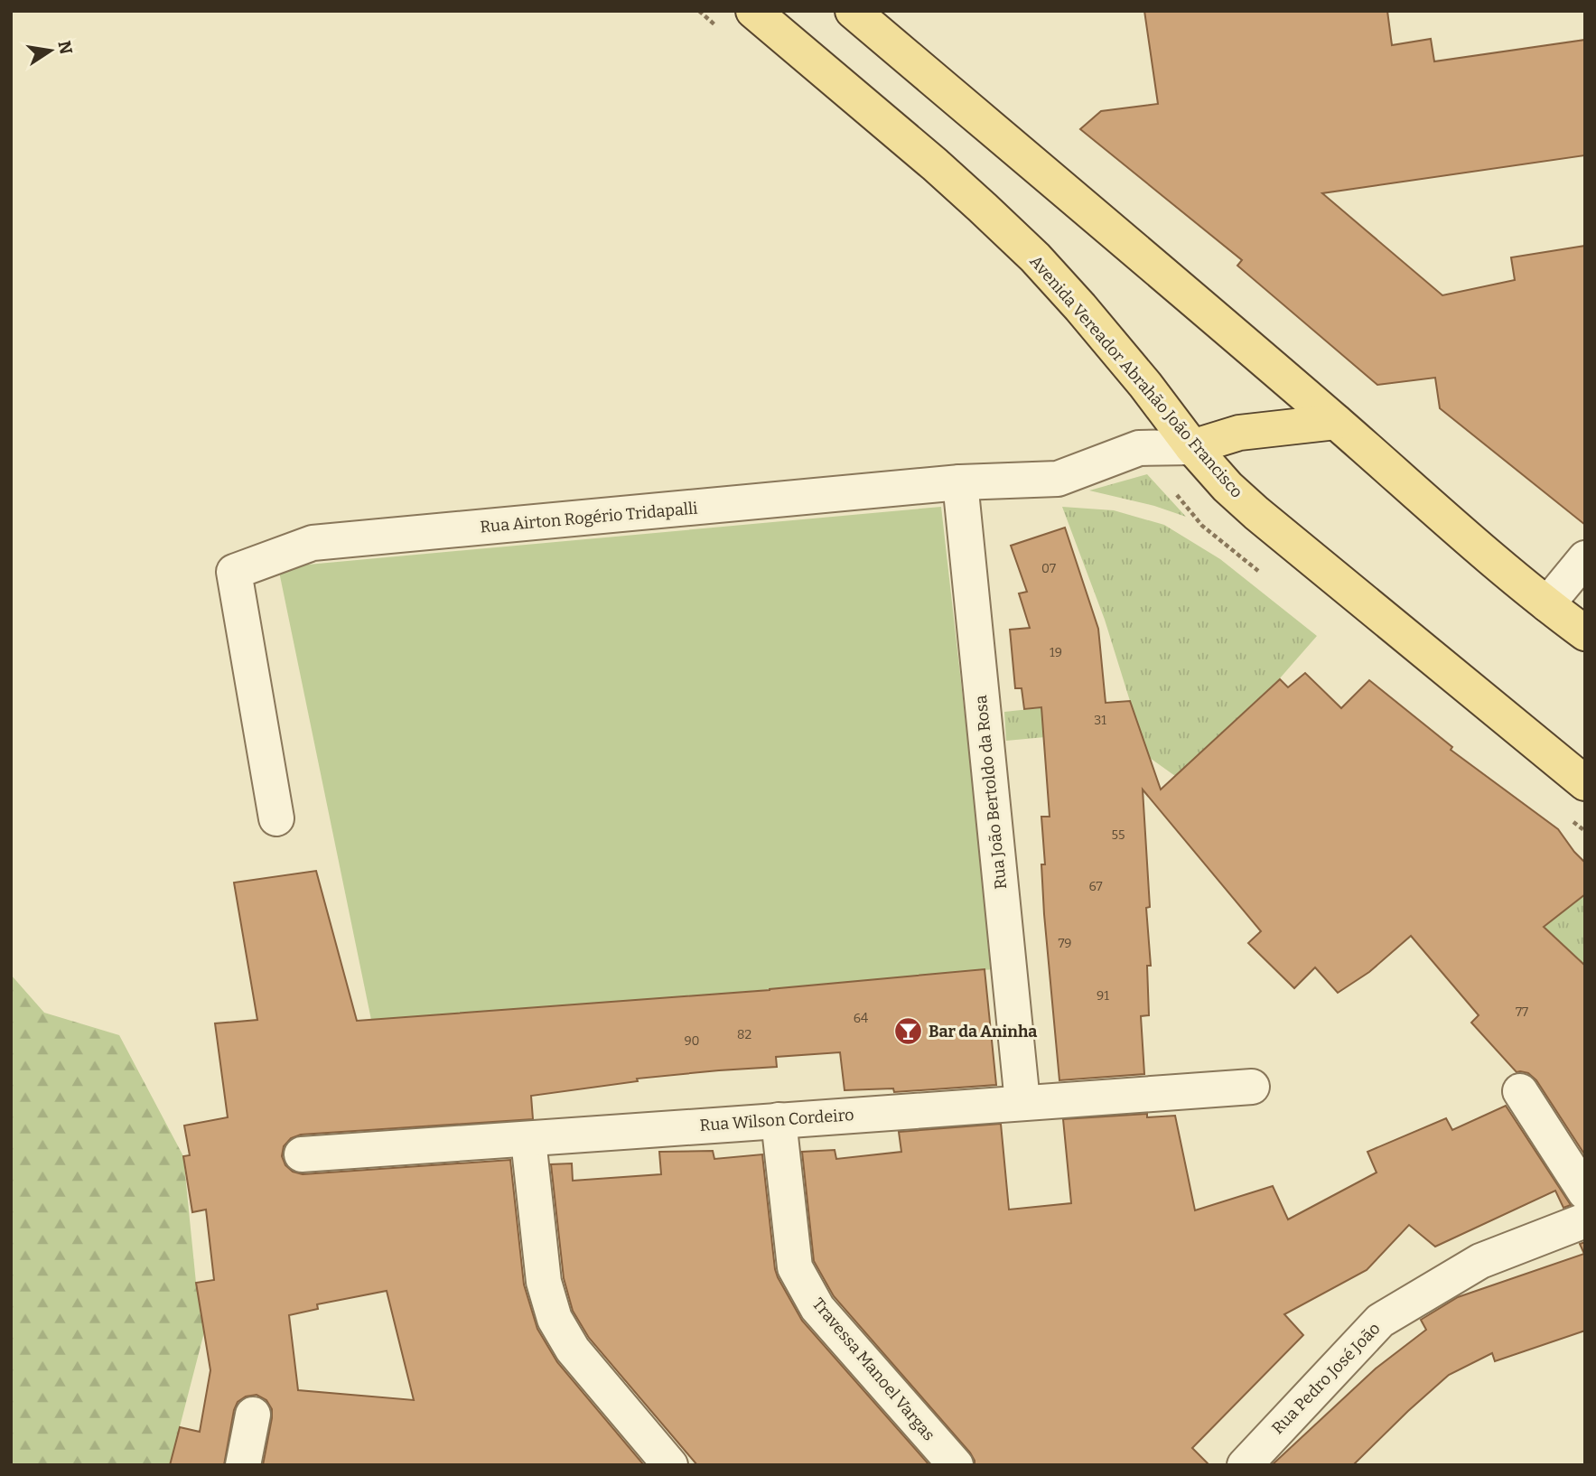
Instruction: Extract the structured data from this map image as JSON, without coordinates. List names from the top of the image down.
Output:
{
  "streets": {
    "main road": ["Avenida Vereador Abrahão João Francisco"],
    "street": [
      "Rua Airton Rogério Tridapalli",
      "Rua João Bertoldo da Rosa",
      "Rua Wilson Cordeiro",
      "Travessa Manoel Vargas",
      "Rua Pedro José João"
    ]
  },
  "crossings": [
    ["Avenida Vereador Abrahão João Francisco", "Rua Airton Rogério Tridapalli"],
    ["Rua Airton Rogério Tridapalli", "Rua João Bertoldo da Rosa"],
    ["Rua João Bertoldo da Rosa", "Rua Wilson Cordeiro"],
    ["Rua Wilson Cordeiro", "Travessa Manoel Vargas"]
  ],
  "places": {
    "bar": ["Bar da Aninha"]
  },
  "house_numbers": [
    "07",
    "19",
    "31",
    "55",
    "67",
    "79",
    "91",
    "77",
    "64",
    "82",
    "90"
  ],
  "north": "right"
}
